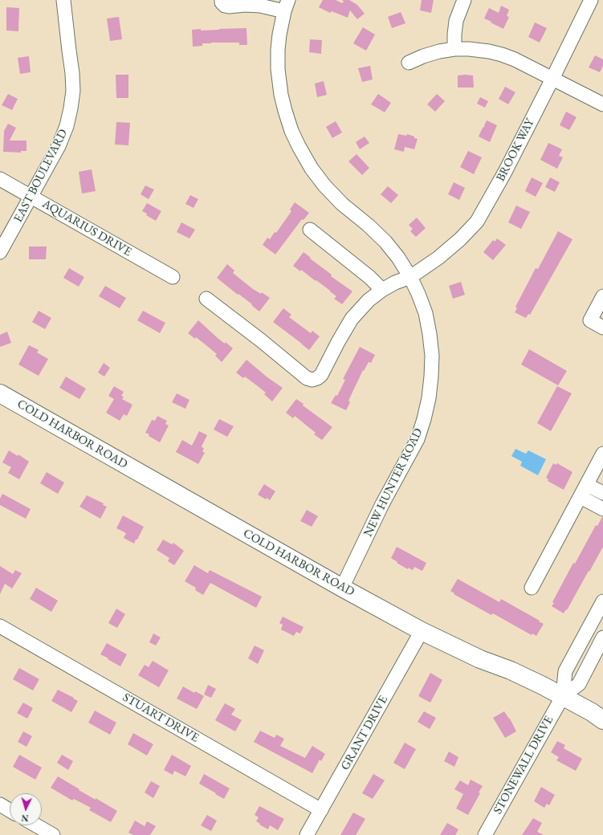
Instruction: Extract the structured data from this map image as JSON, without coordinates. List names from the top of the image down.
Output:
{
  "streets": {
    "main road": ["COLD HARBOR ROAD"],
    "street": [
      "BROOK WAY",
      "EAST BOULEVARD",
      "AQUARIUS DRIVE",
      "NEW HUNTER ROAD",
      "STUART DRIVE",
      "GRANT DRIVE",
      "STONEWALL DRIVE"
    ]
  },
  "crossings": [
    ["BROOK WAY", "NEW HUNTER ROAD"],
    ["EAST BOULEVARD", "AQUARIUS DRIVE"],
    ["COLD HARBOR ROAD", "NEW HUNTER ROAD"],
    ["COLD HARBOR ROAD", "GRANT DRIVE"],
    ["COLD HARBOR ROAD", "STONEWALL DRIVE"],
    ["STUART DRIVE", "GRANT DRIVE"]
  ],
  "north": "bottom"
}
